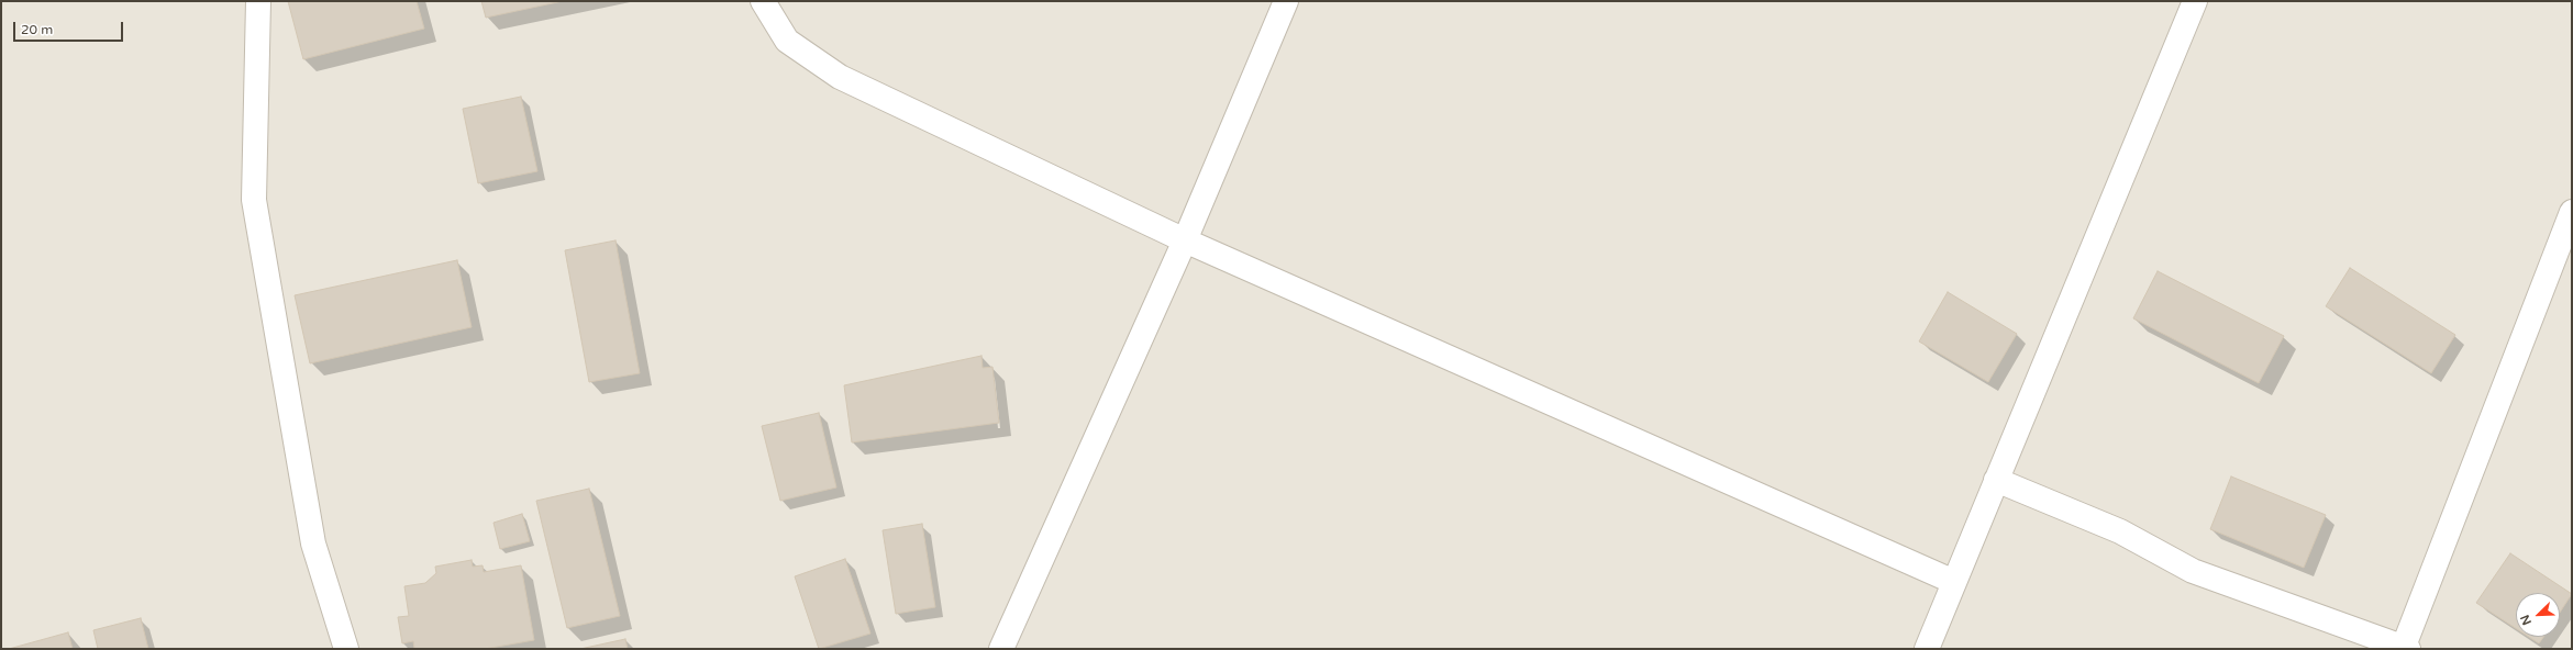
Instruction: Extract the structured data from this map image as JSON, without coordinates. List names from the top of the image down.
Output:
{
  "scale_bar": "20 m",
  "north": "bottom left"
}
